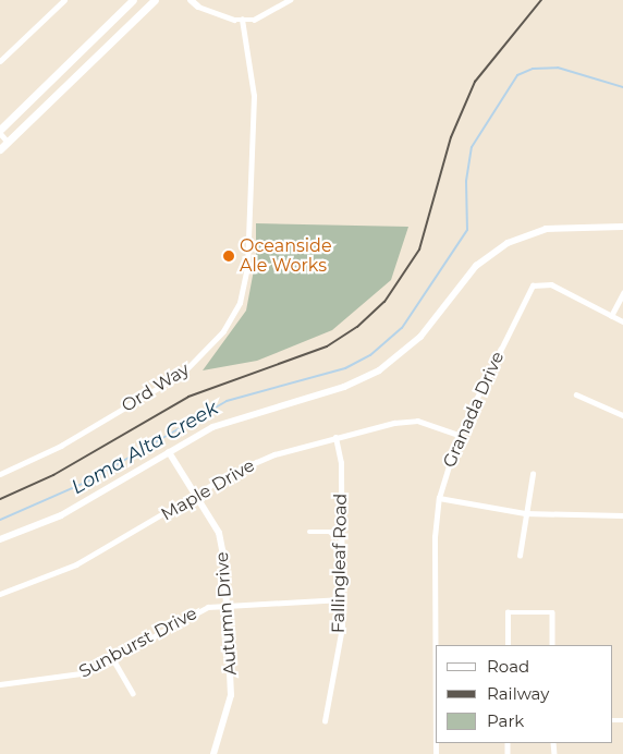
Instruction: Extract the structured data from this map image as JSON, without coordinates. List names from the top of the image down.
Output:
{
  "streets": {
    "main road": ["Autumn Drive"],
    "street": [
      "Ord Way",
      "Granada Drive",
      "Maple Drive",
      "Fallingleaf Road",
      "Sunburst Drive"
    ]
  },
  "crossings": [
    ["Granada Drive", "Maple Drive"],
    ["Maple Drive", "Fallingleaf Road"],
    ["Maple Drive", "Autumn Drive"],
    ["Fallingleaf Road", "Sunburst Drive"],
    ["Autumn Drive", "Sunburst Drive"]
  ],
  "water": ["Loma Alta Creek"],
  "places": ["Oceanside Ale Works"],
  "legend": ["Road", "Railway", "Park"]
}
